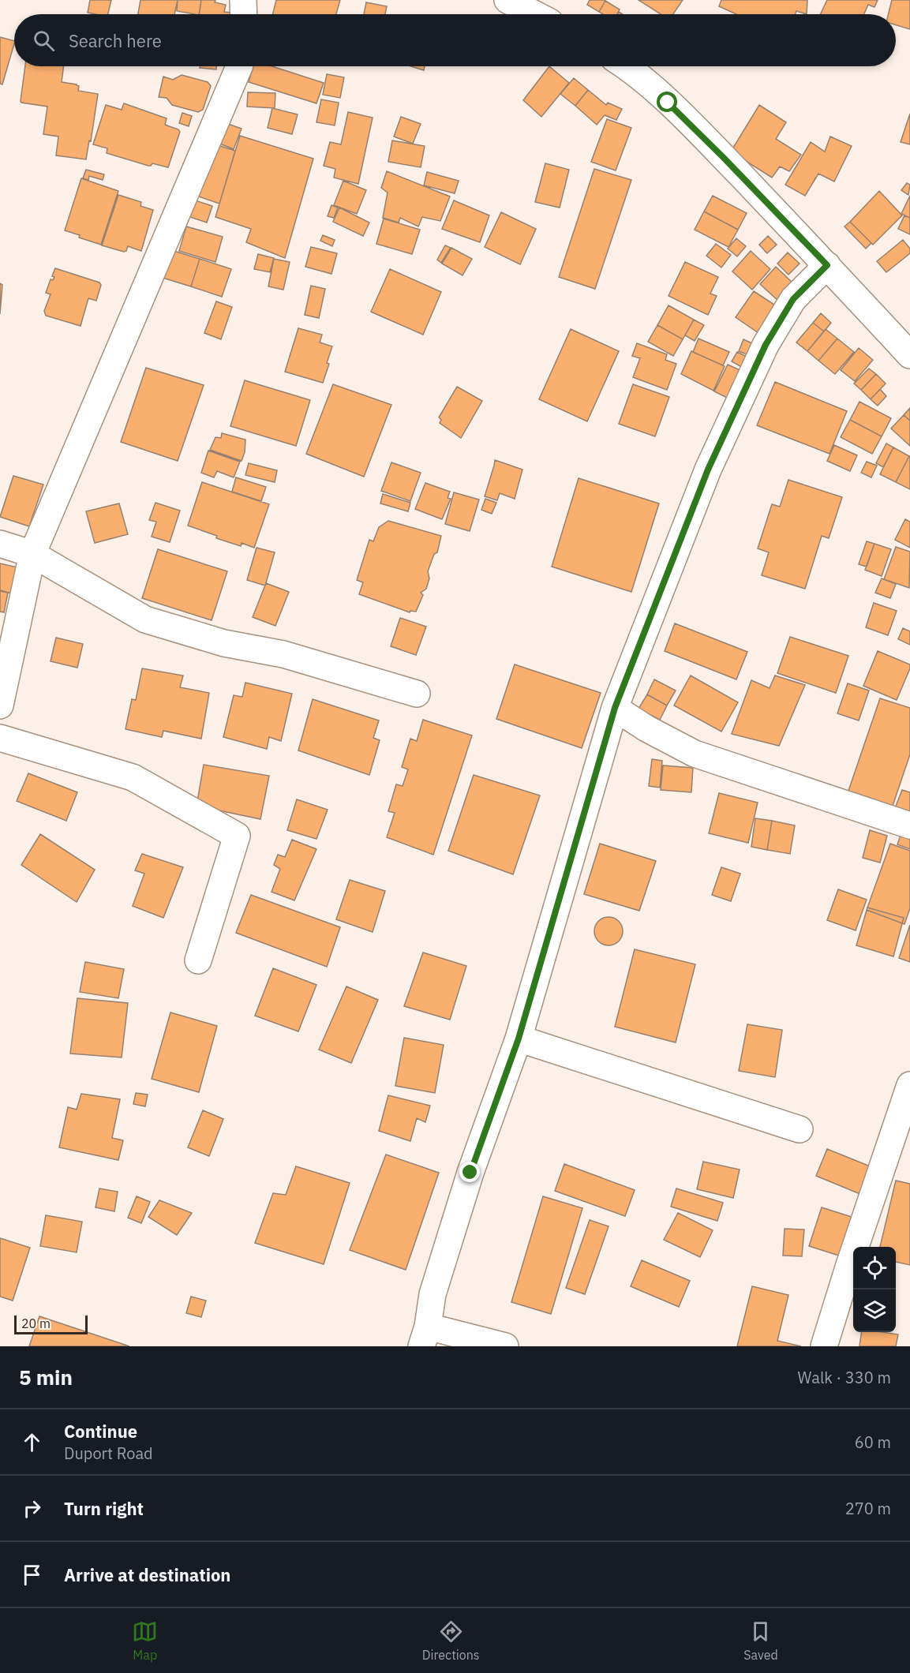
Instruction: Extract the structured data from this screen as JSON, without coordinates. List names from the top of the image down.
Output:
{
  "scale_bar": "20 m",
  "page": {
    "search": "Search here",
    "scale": "20 m",
    "heading": ["5 min", "Walk · 330 m"],
    "list": [
      ["Continue", "Duport Road", "60 m"],
      ["Turn right", "270 m"],
      "Arrive at destination"
    ],
    "nav": ["Map", "Directions", "Saved"]
  }
}
